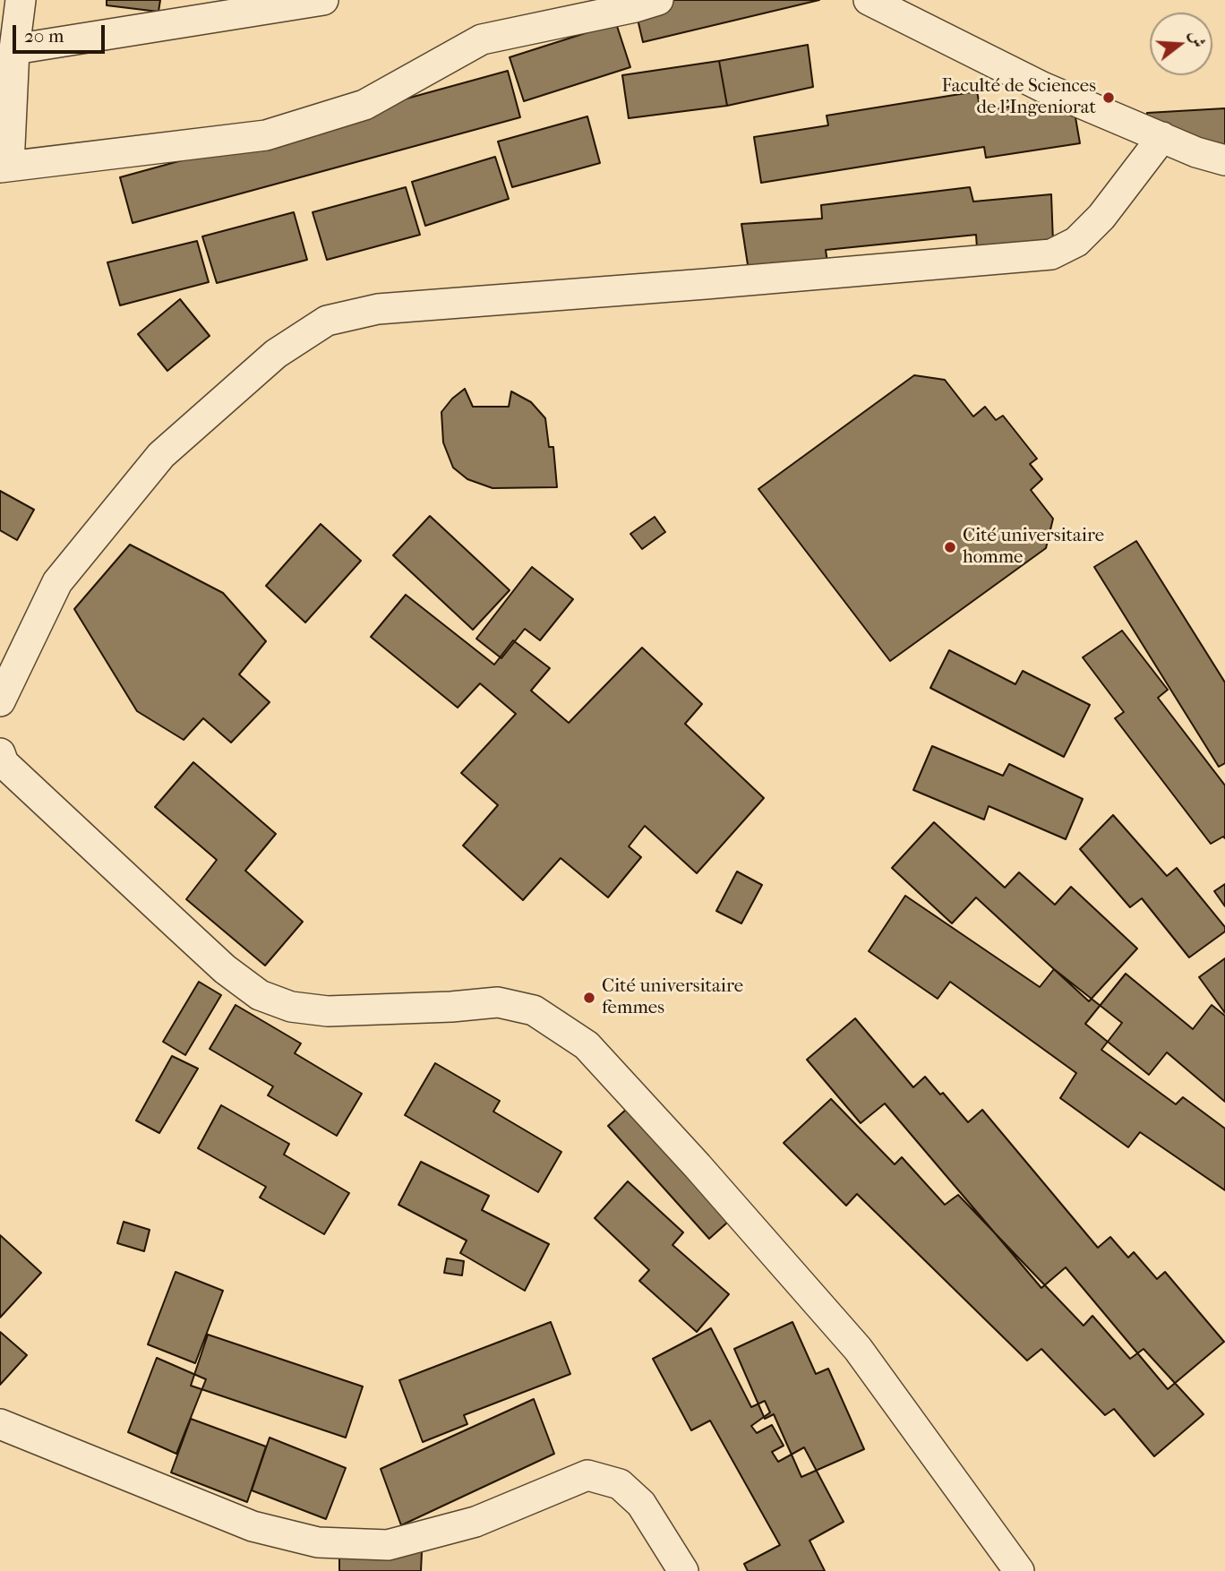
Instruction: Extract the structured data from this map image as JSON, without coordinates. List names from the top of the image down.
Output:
{
  "places": ["Faculté de Sciences de l'Ingeniorat", "Cité universitaire homme", "Cité universitaire femmes"],
  "scale_bar": "20 m",
  "north": "right"
}
